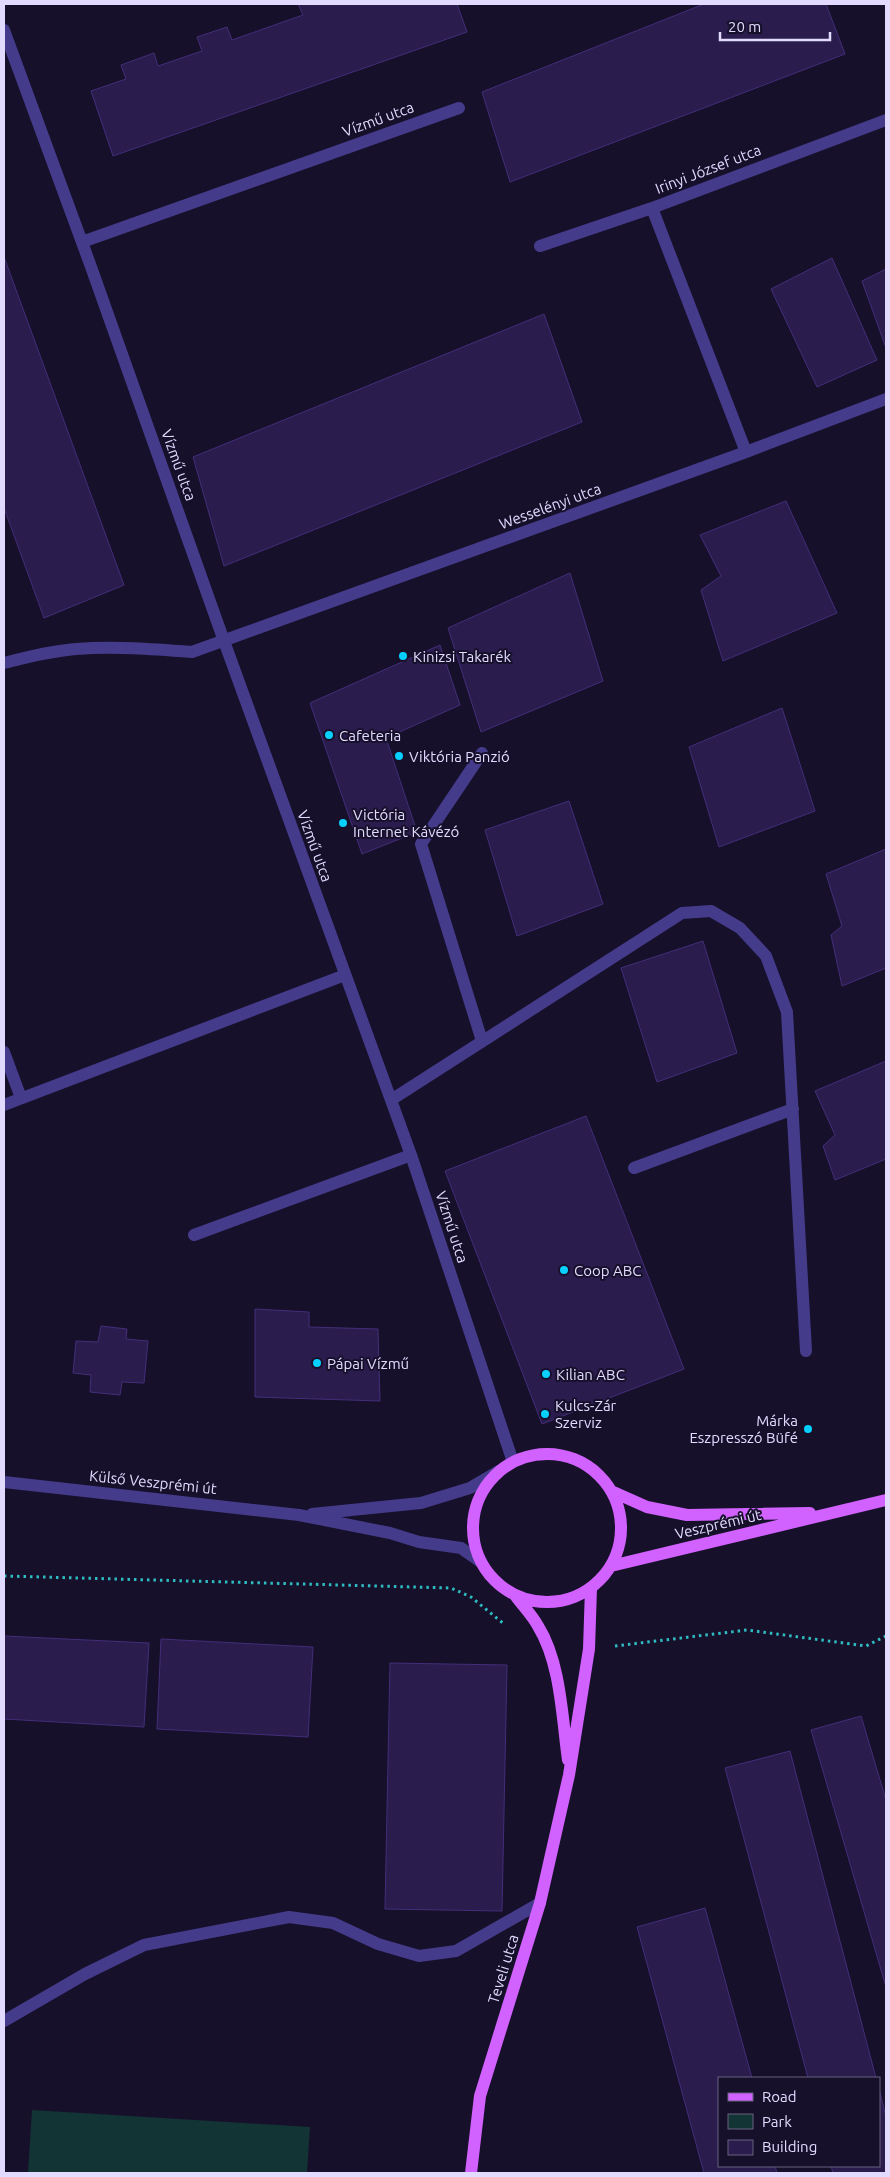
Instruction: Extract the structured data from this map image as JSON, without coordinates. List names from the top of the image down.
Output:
{
  "streets": {
    "main road": ["Veszprémi út", "Teveli utca"],
    "street": [
      "Vízmű utca",
      "Irinyi József utca",
      "Wesselényi utca",
      "Külső Veszprémi út"
    ]
  },
  "crossings": [
    ["Vízmű utca", "Wesselényi utca"],
    ["Vízmű utca", "Külső Veszprémi út"],
    ["Vízmű utca", "Veszprémi út"],
    ["Vízmű utca", "Teveli utca"],
    ["Külső Veszprémi út", "Veszprémi út"],
    ["Külső Veszprémi út", "Teveli utca"],
    ["Veszprémi út", "Teveli utca"]
  ],
  "places": [
    "Kinizsi Takarék",
    "Cafeteria",
    "Viktória Panzió",
    "Victória Internet Kávézó",
    "Coop ABC",
    "Pápai Vízmű",
    "Kilian ABC",
    "Kulcs-Zár Szerviz",
    "Márka Eszpresszó Büfé"
  ],
  "legend": ["Road", "Park", "Building"],
  "scale_bar": "20 m"
}
